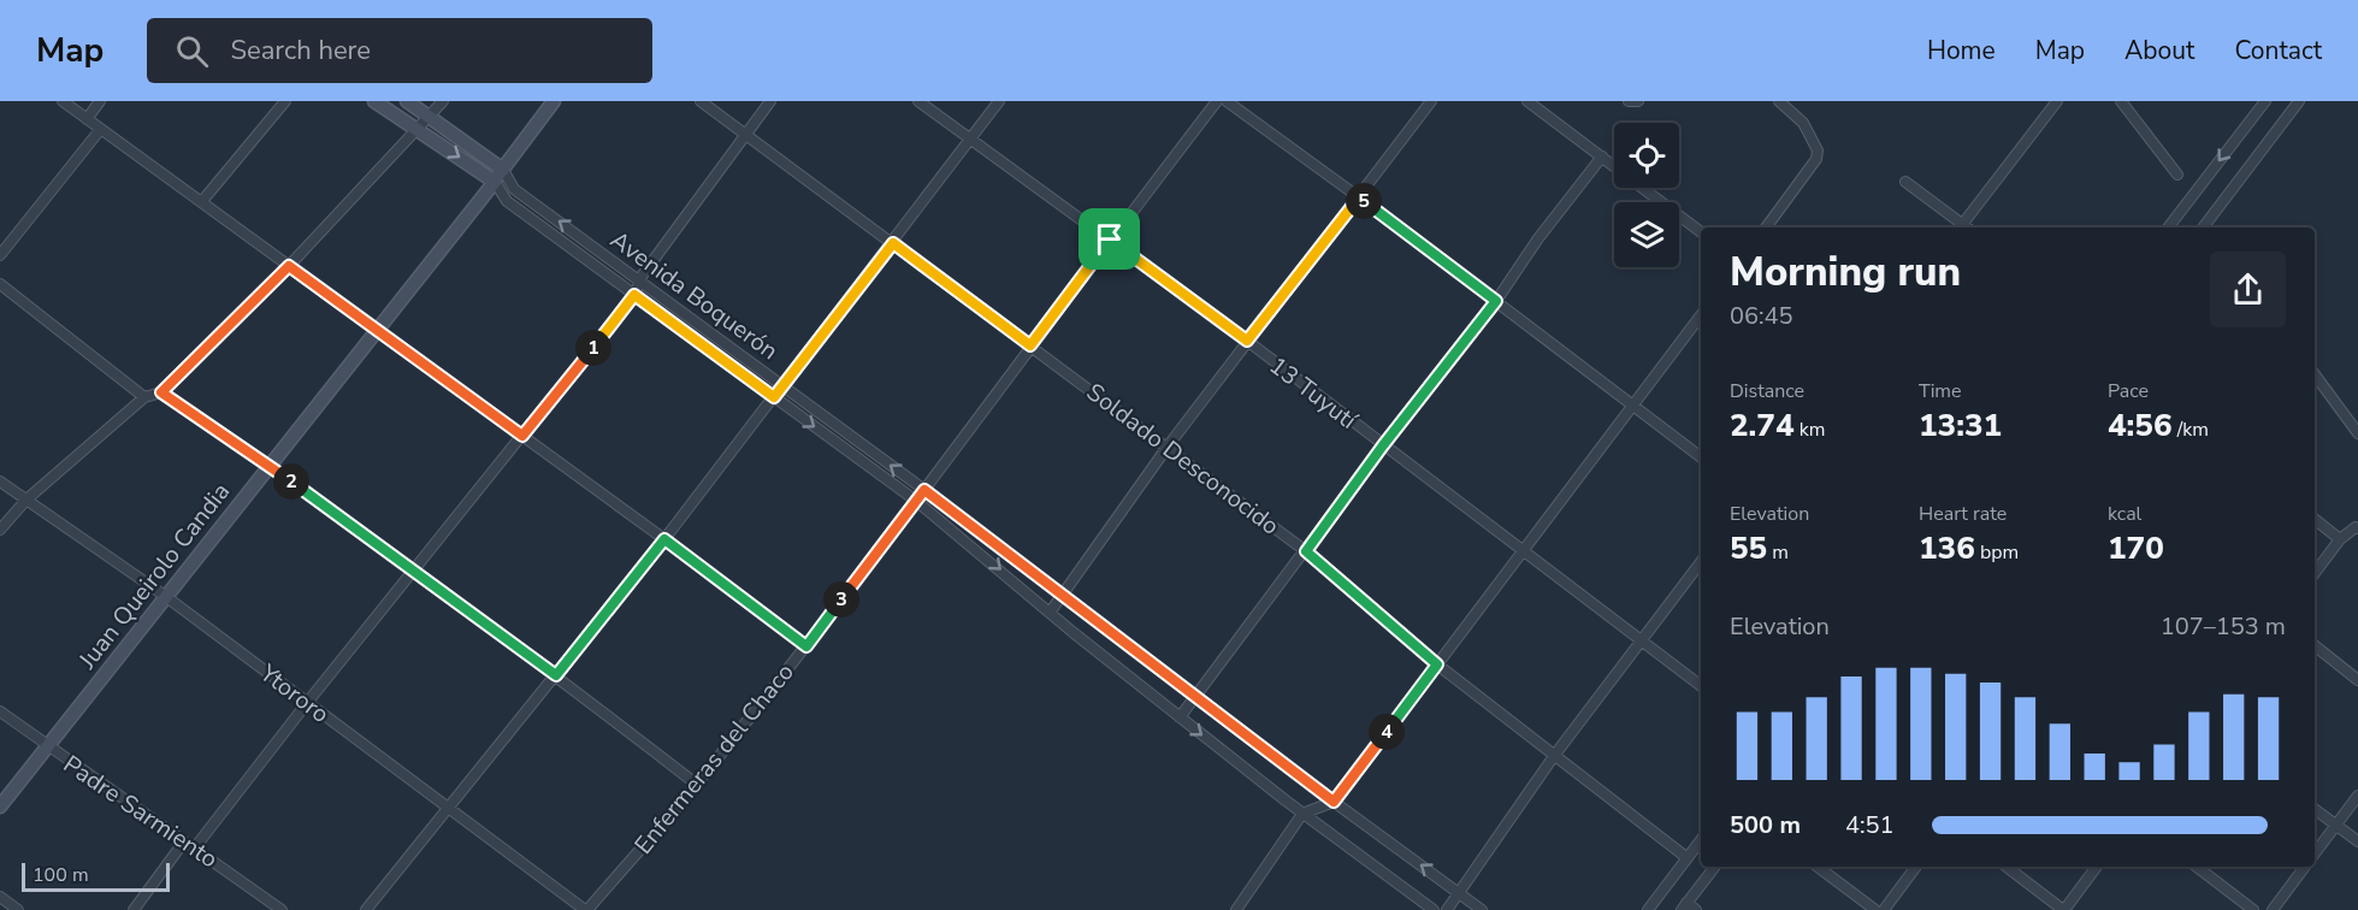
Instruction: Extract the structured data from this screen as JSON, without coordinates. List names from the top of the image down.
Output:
{
  "streets": {
    "street": [
      "Avenida Boquerón",
      "13 Tuyutí",
      "Soldado Desconocido",
      "Juan Queirolo Candia",
      "Ytororo",
      "Enfermeras del Chaco",
      "Padre Sarmiento"
    ]
  },
  "crossings": [
    ["Avenida Boquerón", "Juan Queirolo Candia"],
    ["Avenida Boquerón", "Enfermeras del Chaco"],
    ["13 Tuyutí", "Enfermeras del Chaco"],
    ["Soldado Desconocido", "Enfermeras del Chaco"],
    ["Juan Queirolo Candia", "Ytororo"],
    ["Juan Queirolo Candia", "Padre Sarmiento"],
    ["Ytororo", "Enfermeras del Chaco"]
  ],
  "scale_bar": "100 m",
  "page": {
    "header": "Map",
    "search": "Search here",
    "nav": [
      "Home",
      "Map",
      "About",
      "Contact"
    ],
    "pins": [
      "5",
      "1",
      "2",
      "3",
      "4"
    ],
    "heading": ["Morning run", "06:45"],
    "stats": [
      ["Distance", "2.74 km"],
      ["Time", "13:31"],
      ["Pace", "4:56 /km"],
      ["Elevation", "55 m"],
      ["Heart rate", "136 bpm"],
      ["kcal", "170"]
    ],
    "chart": ["Elevation", "107–153 m"],
    "list": [
      {
        "name": "500 m",
        "note": "4:51"
      }
    ],
    "scale": "100 m"
  }
}
